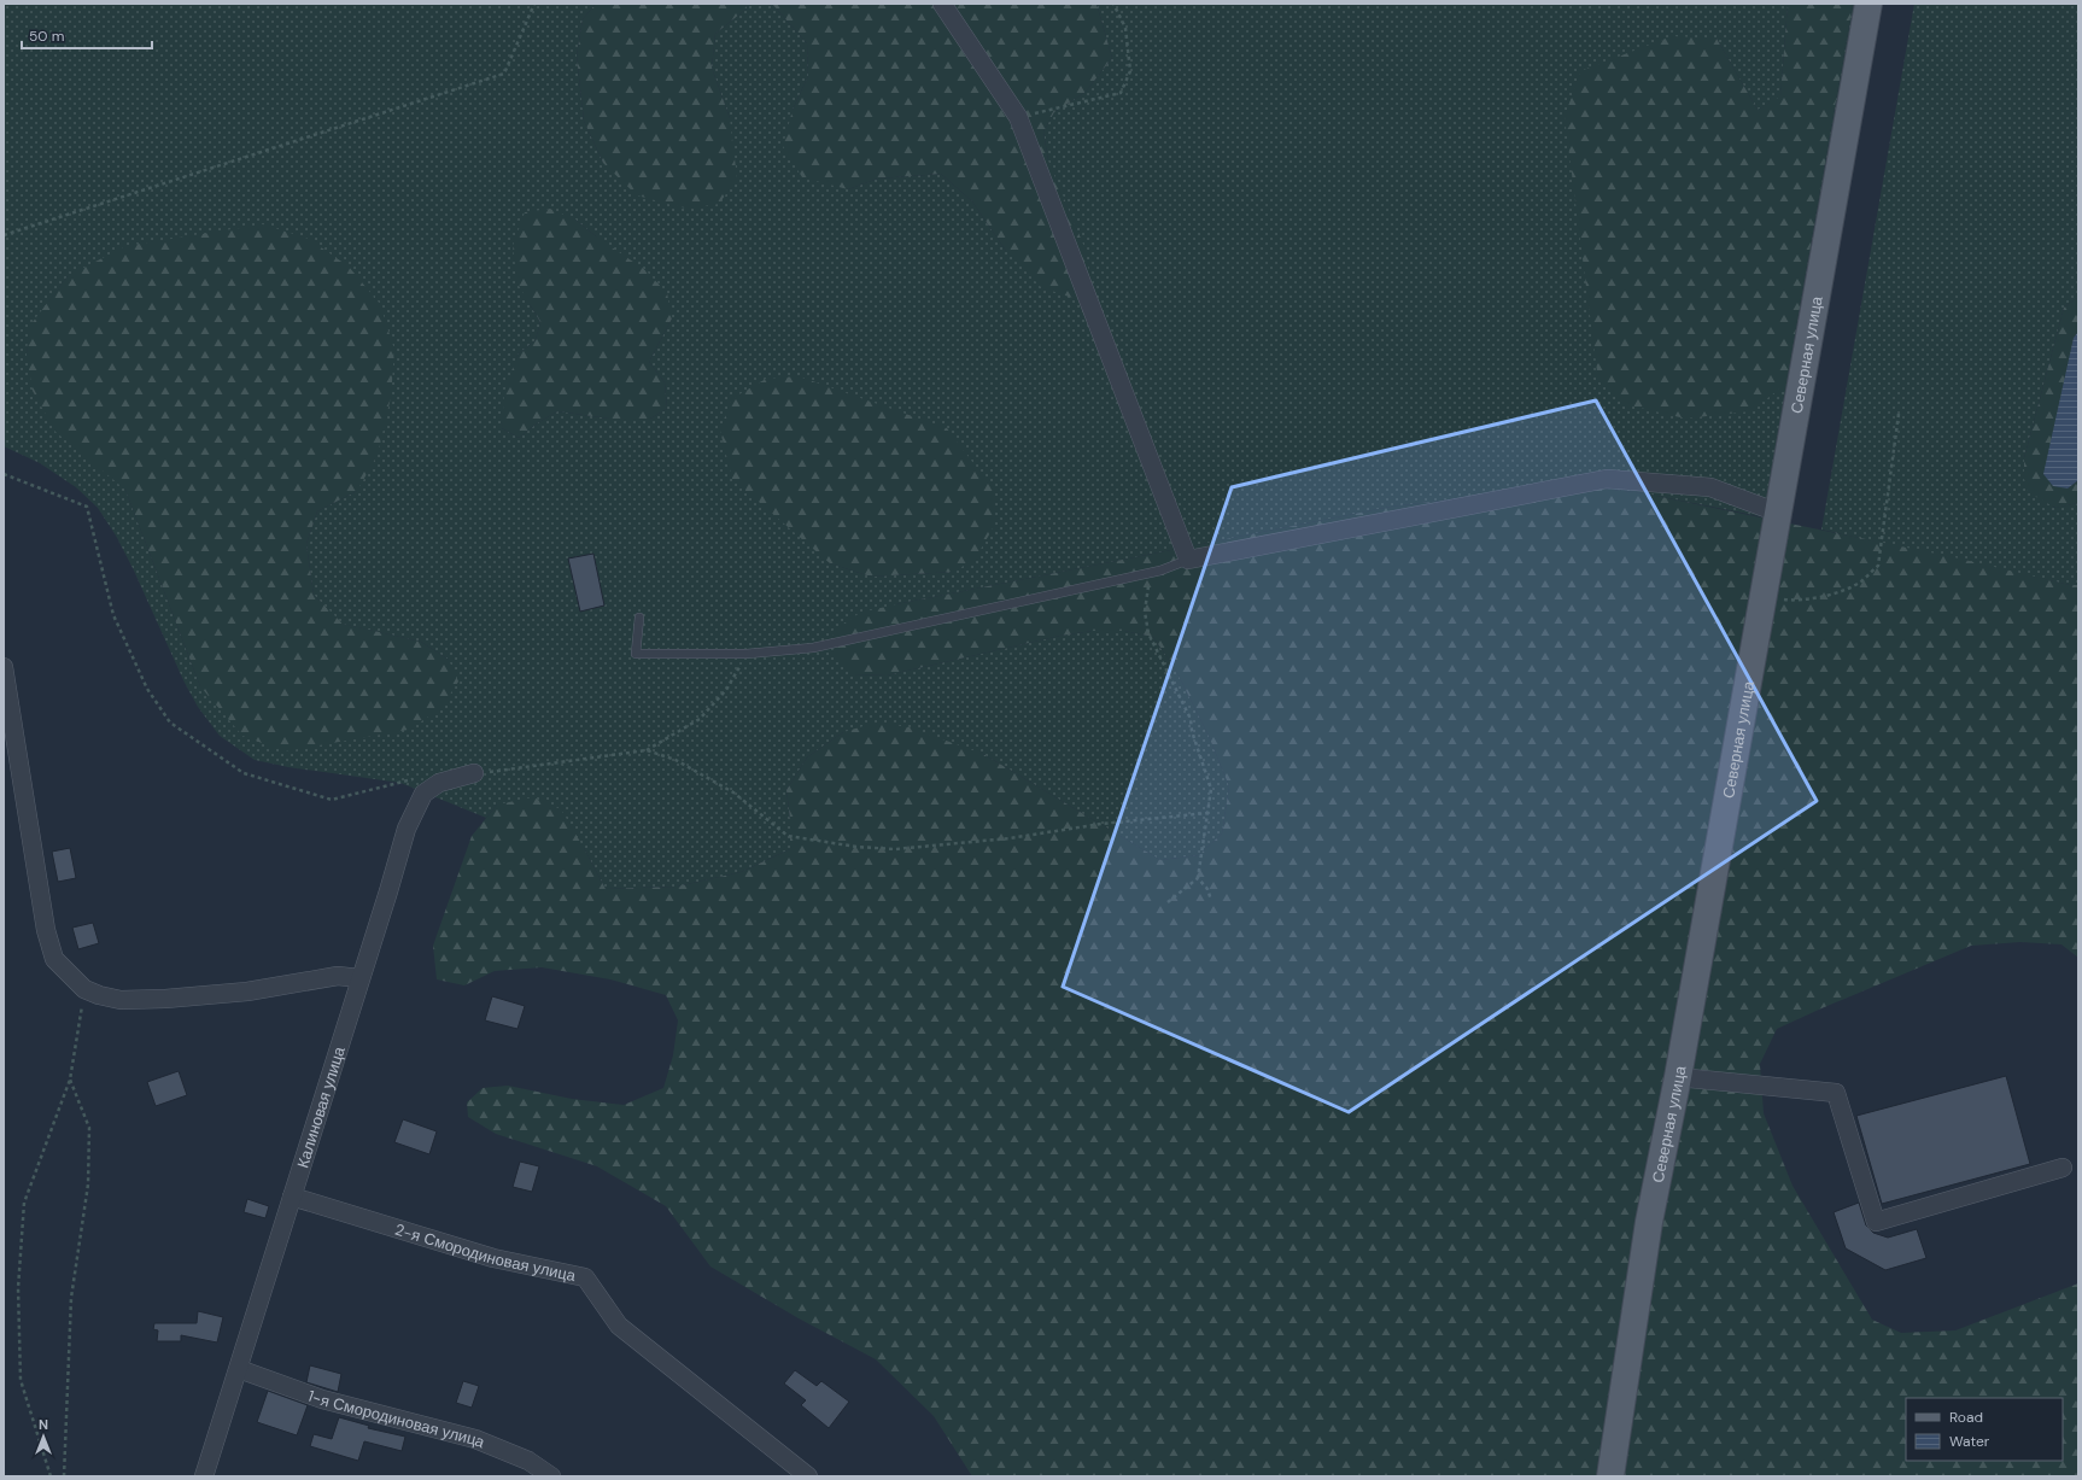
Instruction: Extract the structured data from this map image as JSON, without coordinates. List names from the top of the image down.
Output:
{
  "streets": {
    "main road": ["Северная улица"],
    "street": ["Калиновая улица", "2-я Смородиновая улица", "1-я Смородиновая улица"]
  },
  "crossings": [
    ["Калиновая улица", "2-я Смородиновая улица"],
    ["Калиновая улица", "1-я Смородиновая улица"]
  ],
  "legend": ["Road", "Water"],
  "scale_bar": "50 m",
  "north": "top"
}
